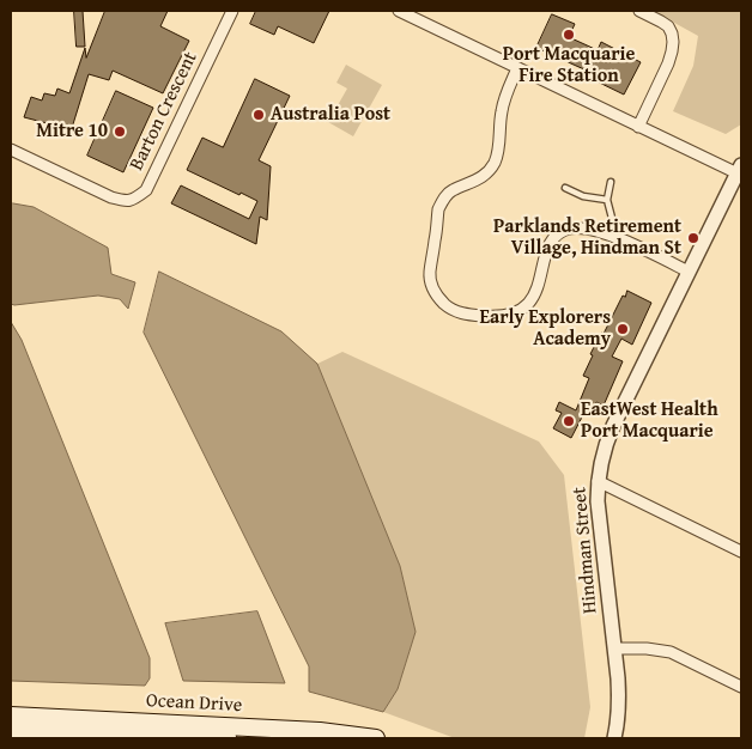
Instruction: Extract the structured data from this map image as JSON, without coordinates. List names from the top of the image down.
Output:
{
  "streets": {
    "main road": ["Ocean Drive"],
    "street": ["Barton Crescent", "Hindman Street"]
  },
  "places": [
    "Port Macquarie Fire Station",
    "Australia Post",
    "Mitre 10",
    "Parklands Retirement Village, Hindman St",
    "Early Explorers Academy",
    "EastWest Health Port Macquarie"
  ]
}
